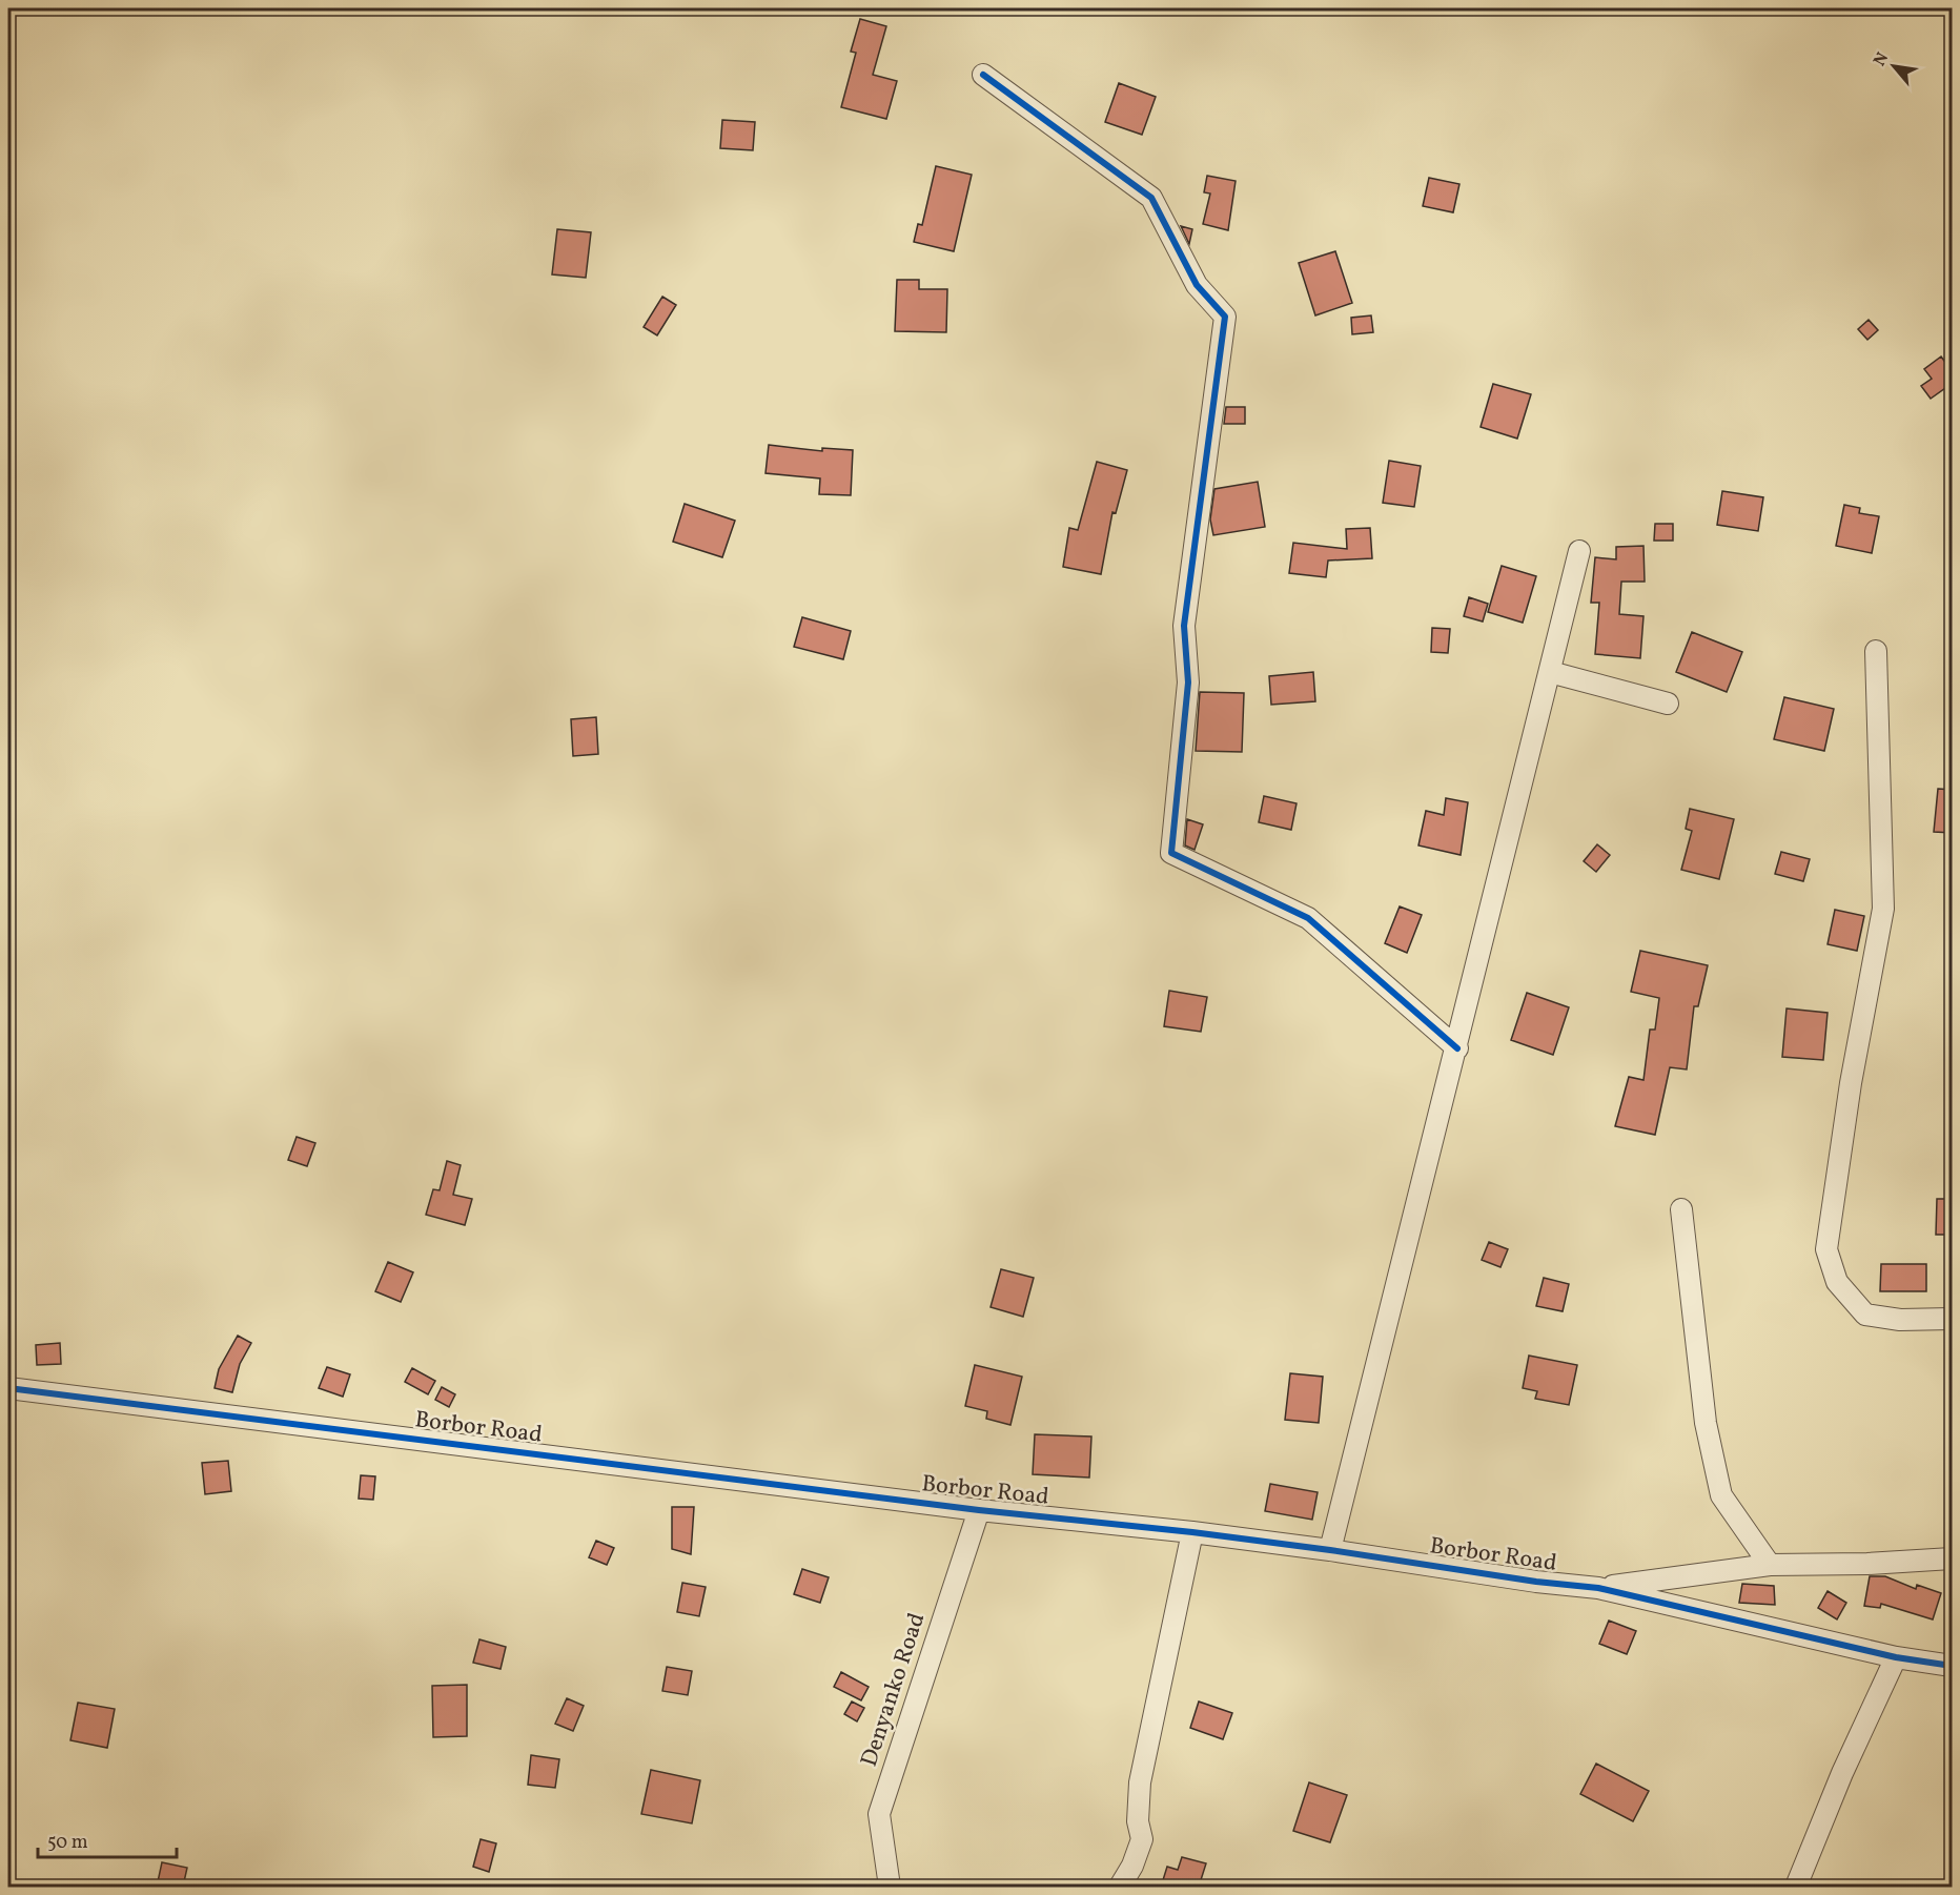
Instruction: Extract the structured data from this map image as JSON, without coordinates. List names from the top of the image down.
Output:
{
  "streets": {
    "street": ["Borbor Road", "Denyanko Road"]
  },
  "crossings": [
    ["Borbor Road", "Denyanko Road"]
  ],
  "scale_bar": "50 m",
  "north": "top left"
}
